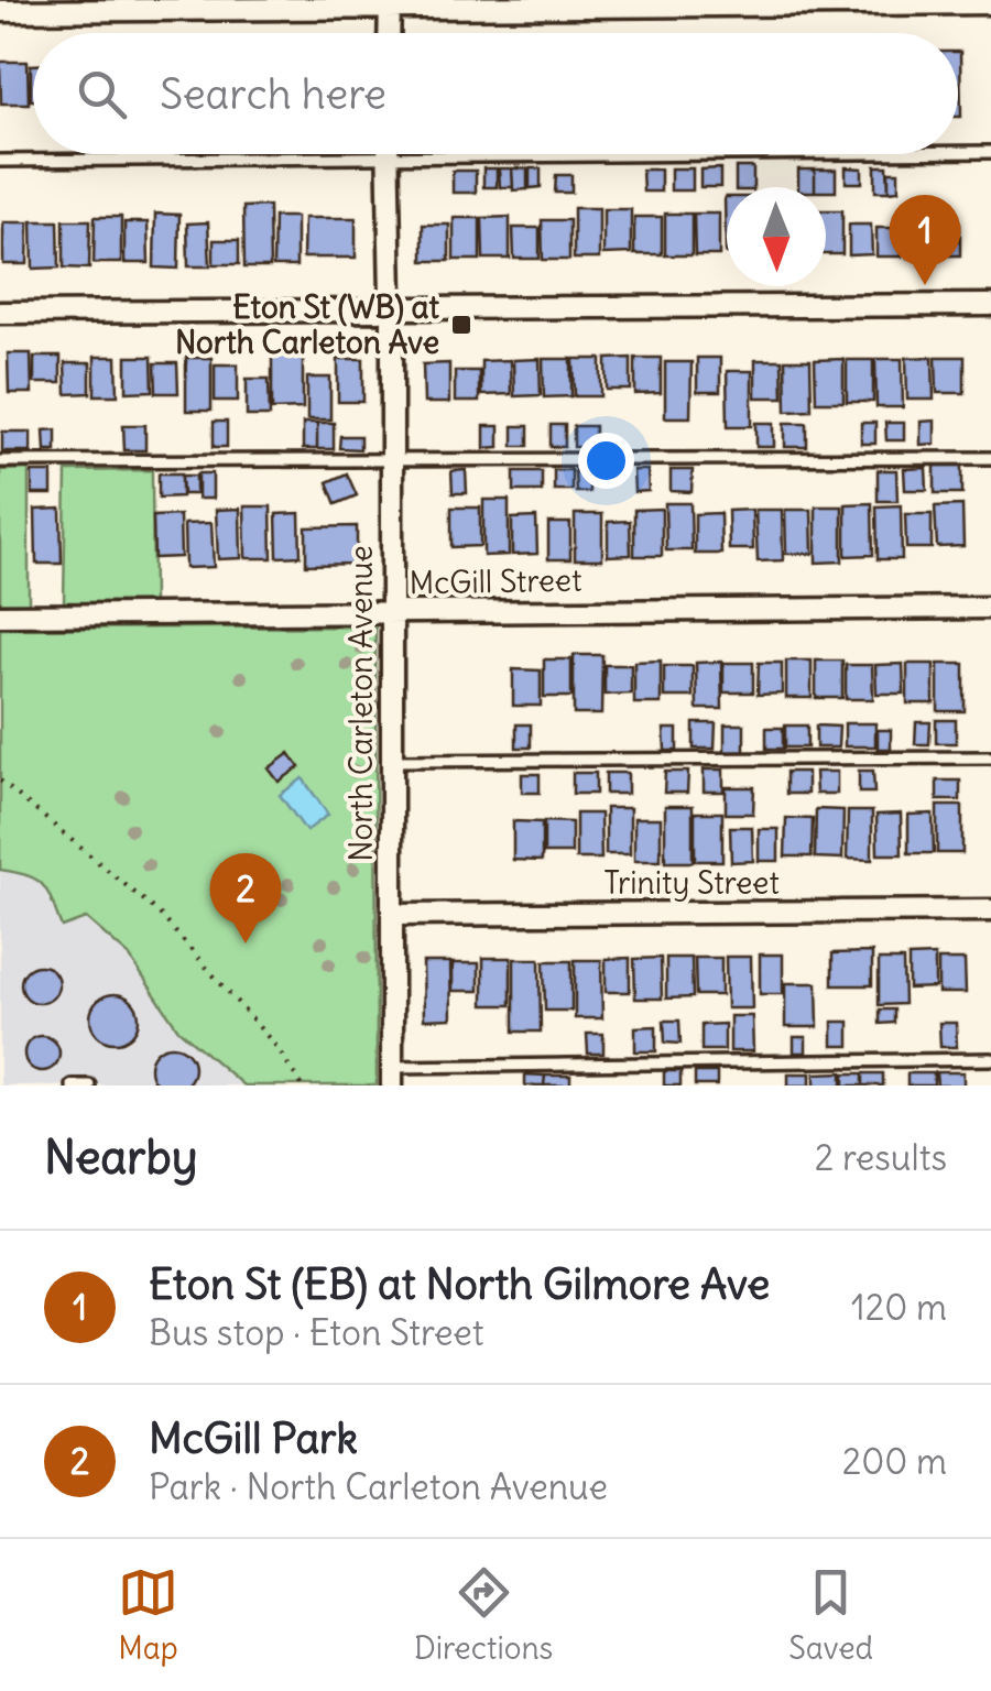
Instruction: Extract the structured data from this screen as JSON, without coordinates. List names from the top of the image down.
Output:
{
  "streets": {
    "street": ["McGill Street", "North Carleton Avenue", "Trinity Street"]
  },
  "crossings": [
    ["McGill Street", "North Carleton Avenue"],
    ["North Carleton Avenue", "Trinity Street"]
  ],
  "places": {
    "transit": ["Eton St (WB) at North Carleton Ave"]
  },
  "north": "bottom",
  "page": {
    "search": "Search here",
    "pins": ["1", "2"],
    "heading": ["Nearby", "2 results"],
    "list": [
      {
        "mark": "1",
        "name": "Eton St (EB) at North Gilmore Ave",
        "note": "Bus stop · Eton Street",
        "value": "120 m"
      },
      {
        "mark": "2",
        "name": "McGill Park",
        "note": "Park · North Carleton Avenue",
        "value": "200 m"
      }
    ],
    "nav": ["Map", "Directions", "Saved"]
  }
}
